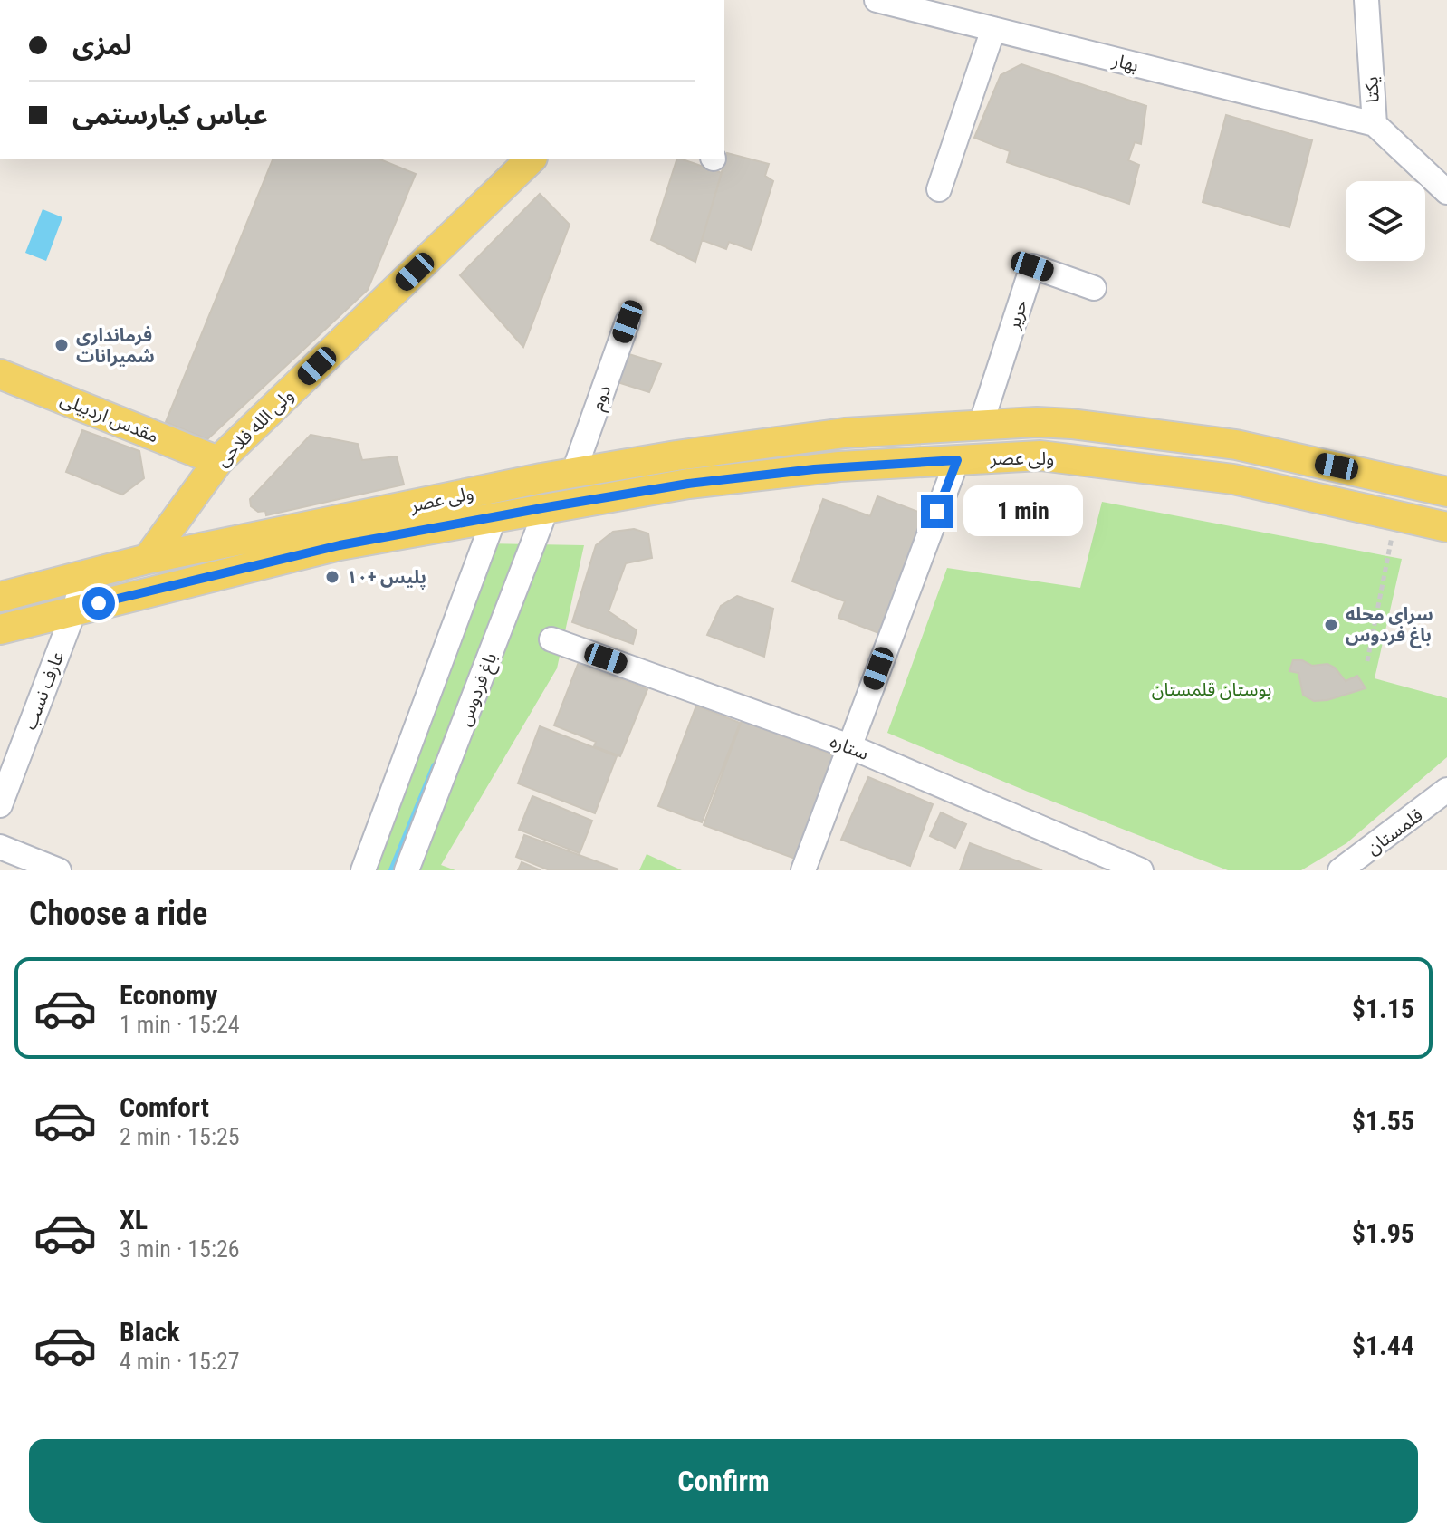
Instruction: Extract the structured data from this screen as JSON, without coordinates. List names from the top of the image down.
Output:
{
  "streets": {
    "main road": ["مقدس اردبیلی", "ولی‌ الله فلاحی", "ولی عصر"],
    "street": [
      "بهار",
      "یکتا",
      "حریر",
      "دوم",
      "باغ فردوس",
      "عارف نسب",
      "ستاره",
      "قلمستان"
    ]
  },
  "crossings": [
    ["بهار", "یکتا"],
    ["حریر", "ولی عصر"],
    ["دوم", "ولی عصر"],
    ["مقدس اردبیلی", "ولی‌ الله فلاحی"],
    ["ولی‌ الله فلاحی", "ولی عصر"],
    ["ولی عصر", "باغ فردوس"],
    ["ولی عصر", "عارف نسب"]
  ],
  "parks": ["بوستان قلمستان"],
  "places": ["فرمانداری شمیرانات", "پلیس +۱۰", "سرای محله باغ فردوس"],
  "page": {
    "banner": ["لمزی", "عباس کیارستمی"],
    "bubble": "1 min",
    "heading": "Choose a ride",
    "list": [
      {
        "name": "Economy",
        "note": "1 min · 15:24",
        "value": "$1.15"
      },
      {
        "name": "Comfort",
        "note": "2 min · 15:25",
        "value": "$1.55"
      },
      {
        "name": "XL",
        "note": "3 min · 15:26",
        "value": "$1.95"
      },
      {
        "name": "Black",
        "note": "4 min · 15:27",
        "value": "$1.44"
      }
    ],
    "buttons": "Confirm"
  }
}
